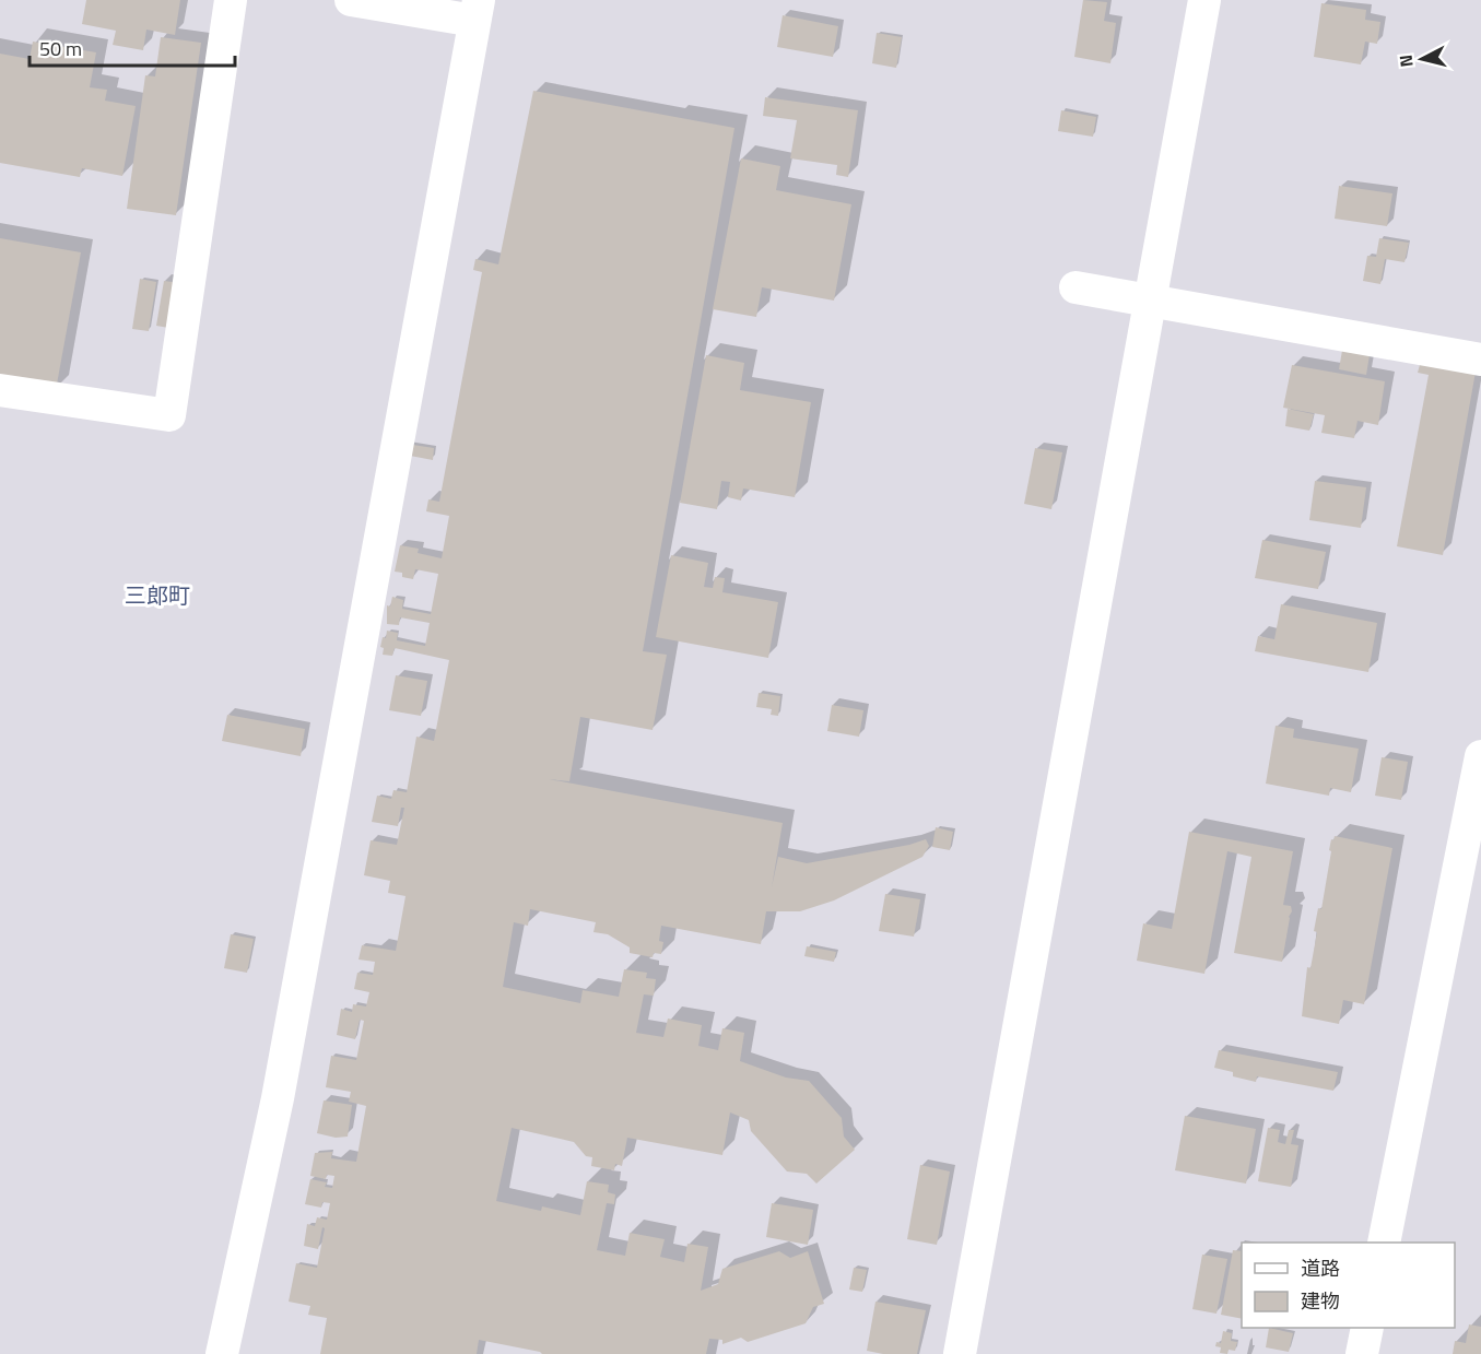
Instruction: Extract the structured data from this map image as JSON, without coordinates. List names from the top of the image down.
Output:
{
  "districts": ["三郎町"],
  "legend": ["道路", "建物"],
  "scale_bar": "50 m",
  "north": "left"
}
